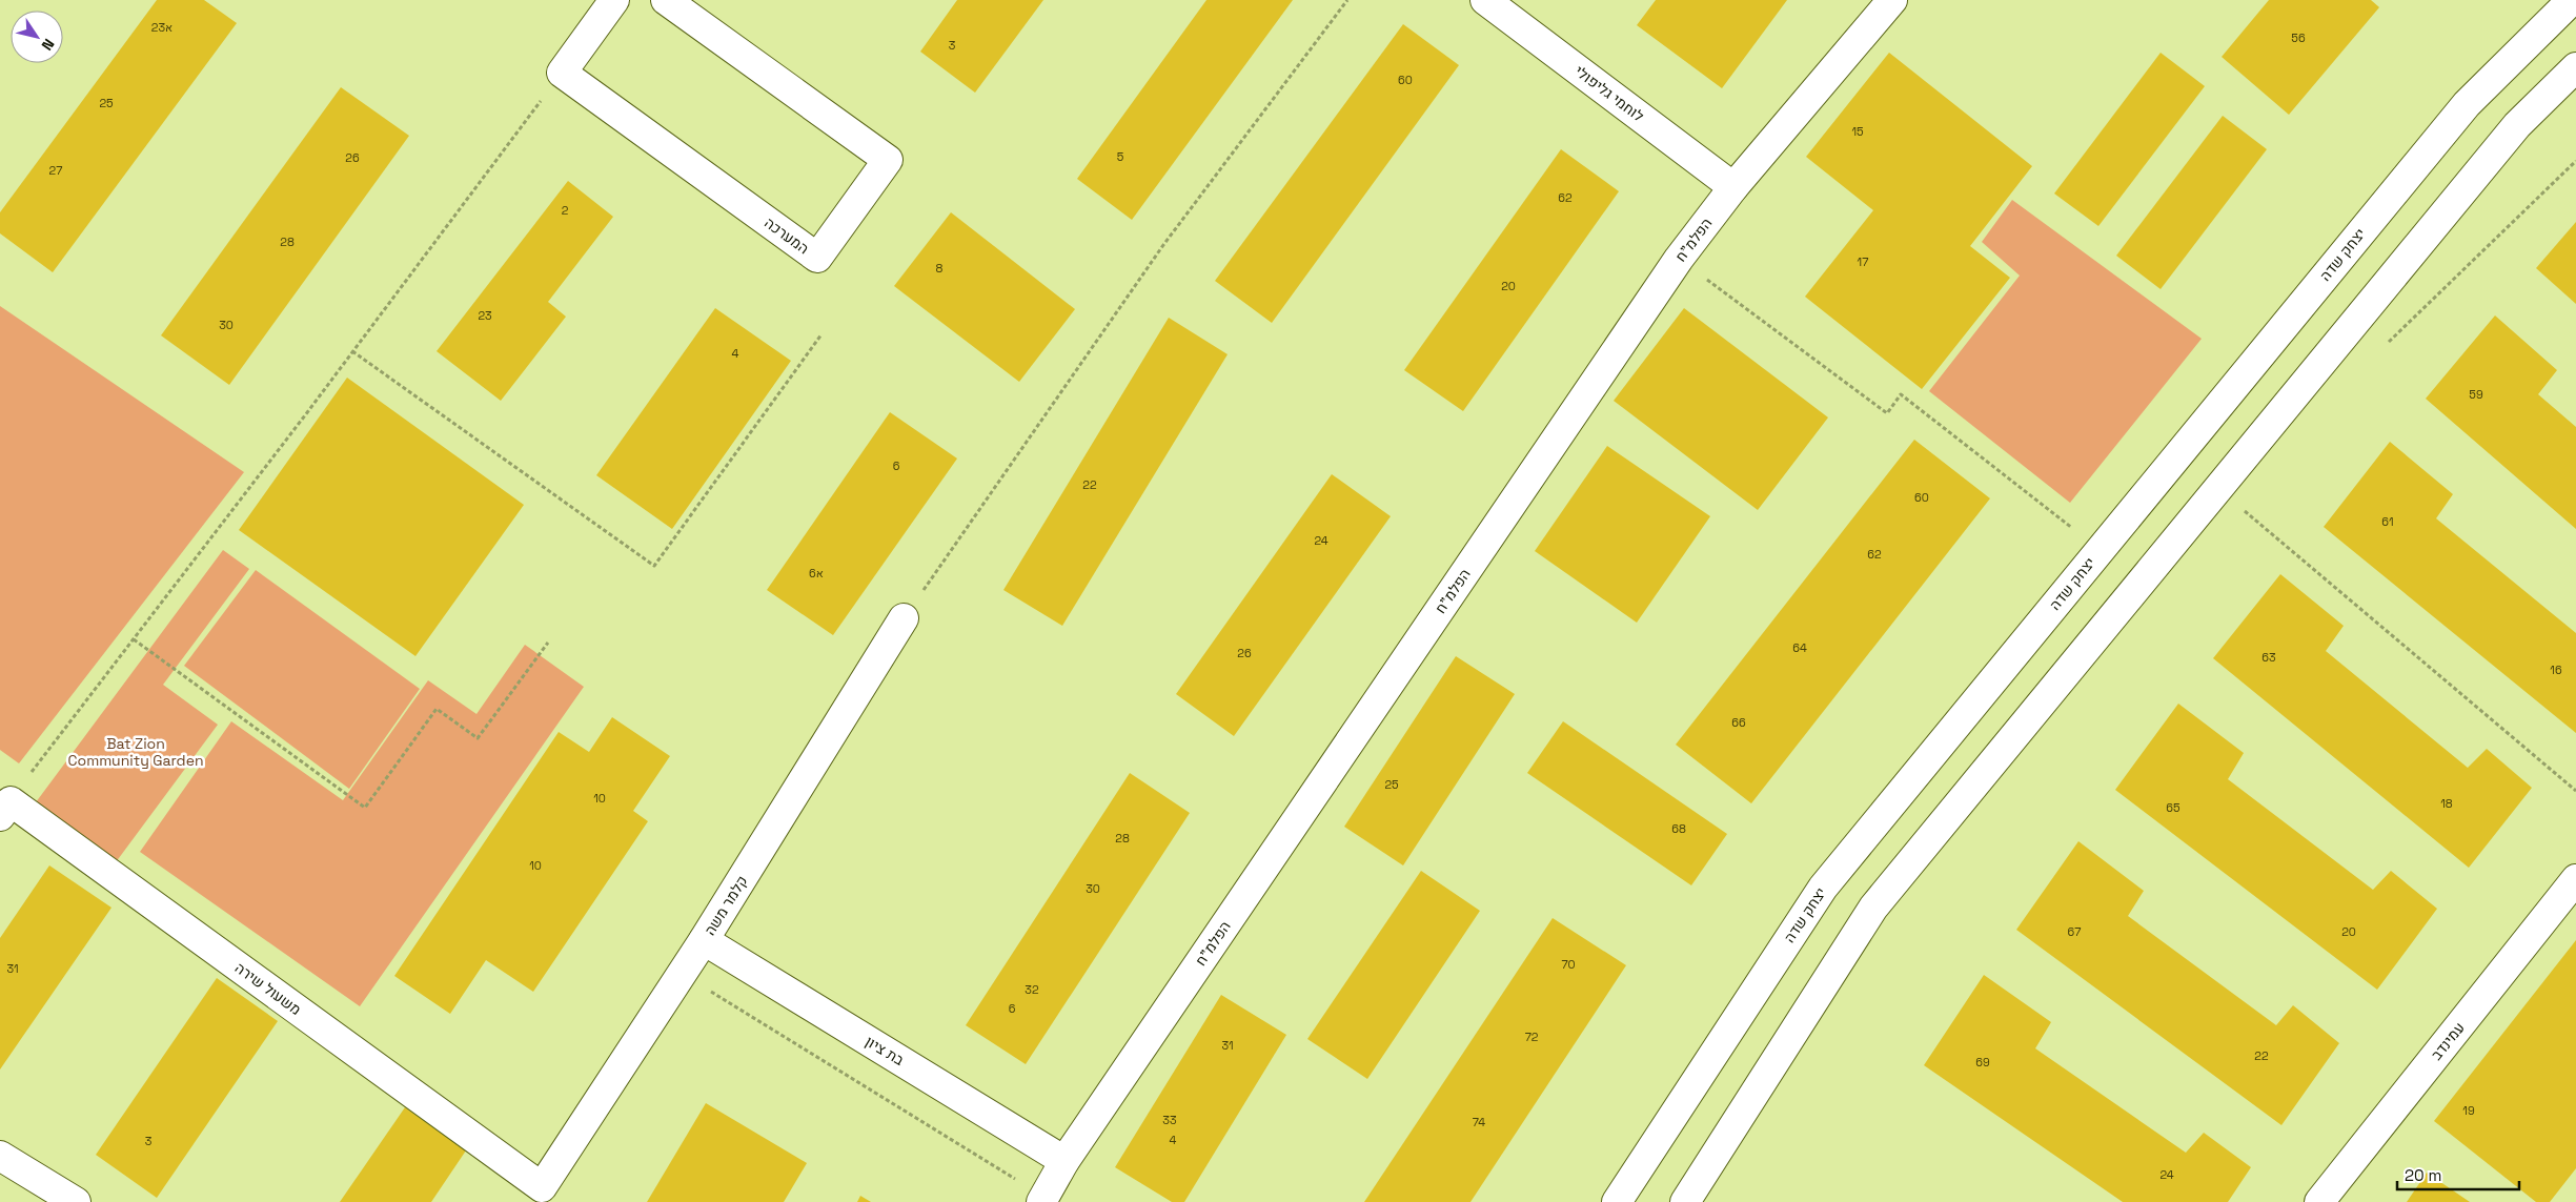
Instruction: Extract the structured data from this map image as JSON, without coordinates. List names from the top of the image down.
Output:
{
  "streets": {
    "street": [
      "לוחמי גליפולי",
      "המערכה",
      "הפלמ\"ח",
      "יצחק שדה",
      "קלמר משה",
      "משעול שירה",
      "עמינדב",
      "בת ציון"
    ]
  },
  "crossings": [
    ["לוחמי גליפולי", "הפלמ\"ח"],
    ["הפלמ\"ח", "בת ציון"],
    ["קלמר משה", "משעול שירה"],
    ["קלמר משה", "בת ציון"]
  ],
  "parks": ["Bat Zion Community Garden"],
  "house_numbers": [
    "23א",
    "56",
    "3",
    "60",
    "25",
    "15",
    "5",
    "26",
    "27",
    "62",
    "2",
    "28",
    "17",
    "8",
    "20",
    "23",
    "30",
    "4",
    "59",
    "6",
    "22",
    "60",
    "61",
    "24",
    "62",
    "6א",
    "64",
    "26",
    "63",
    "16",
    "66",
    "25",
    "10",
    "18",
    "65",
    "68",
    "28",
    "10",
    "30",
    "67",
    "20",
    "70",
    "31",
    "32",
    "6",
    "72",
    "31",
    "22",
    "69",
    "19",
    "33",
    "74",
    "4",
    "3",
    "24"
  ],
  "scale_bar": "20 m",
  "north": "bottom right"
}
